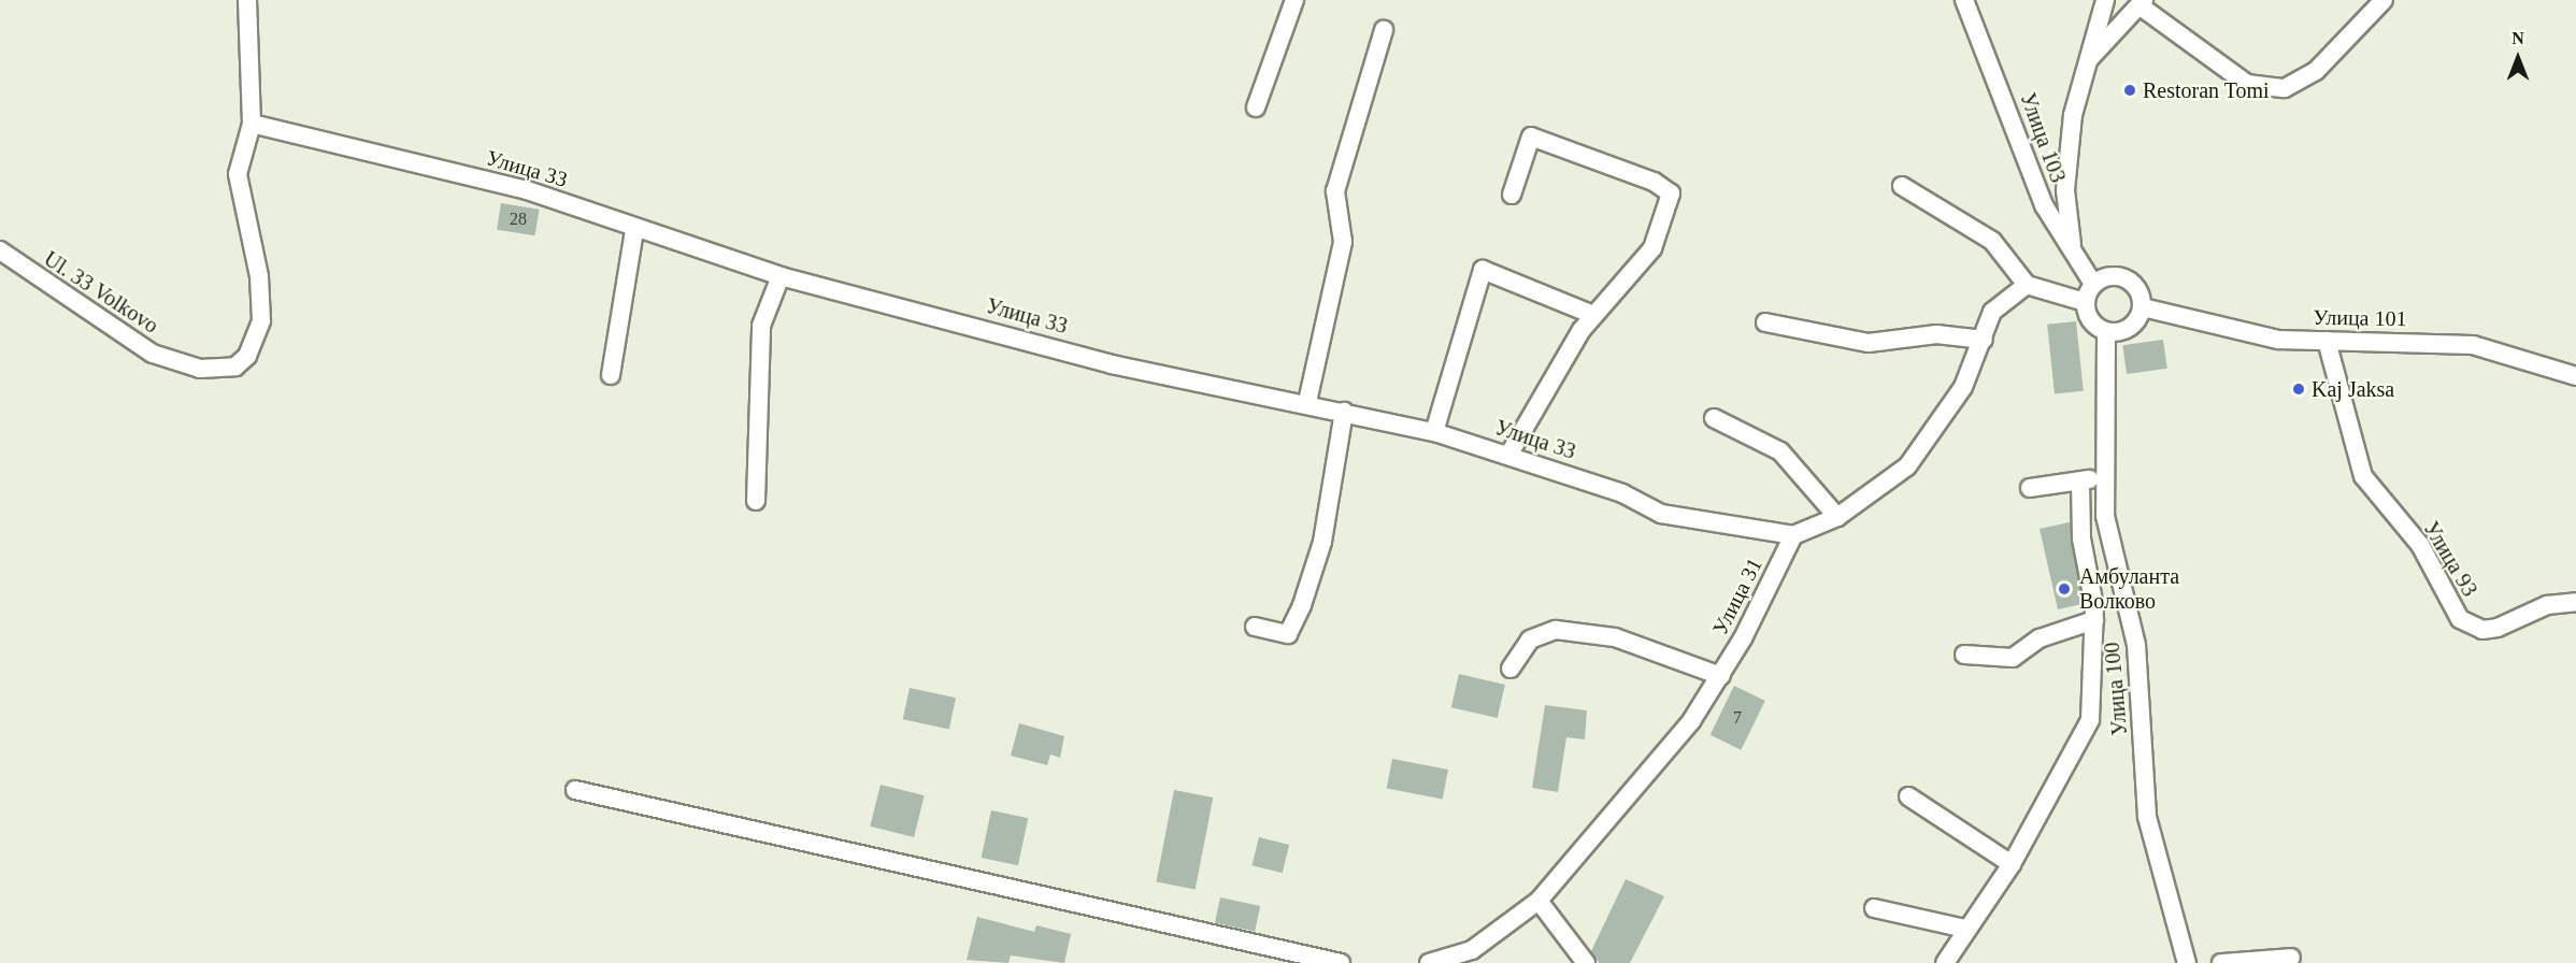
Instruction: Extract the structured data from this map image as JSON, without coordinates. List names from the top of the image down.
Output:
{
  "streets": {
    "street": [
      "Улица 103",
      "Улица 33",
      "Ul. 33 Volkovo",
      "Улица 101",
      "Улица 93",
      "Улица 31",
      "Улица 100"
    ]
  },
  "crossings": [
    ["Улица 103", "Улица 101"],
    ["Улица 103", "Улица 100"],
    ["Улица 33", "Ul. 33 Volkovo"],
    ["Улица 33", "Улица 31"],
    ["Улица 101", "Улица 93"],
    ["Улица 101", "Улица 100"]
  ],
  "places": ["Restoran Tomi", "Kaj Jaksa", "Амбуланта Волково"],
  "house_numbers": ["28", "7"],
  "north": "top"
}
